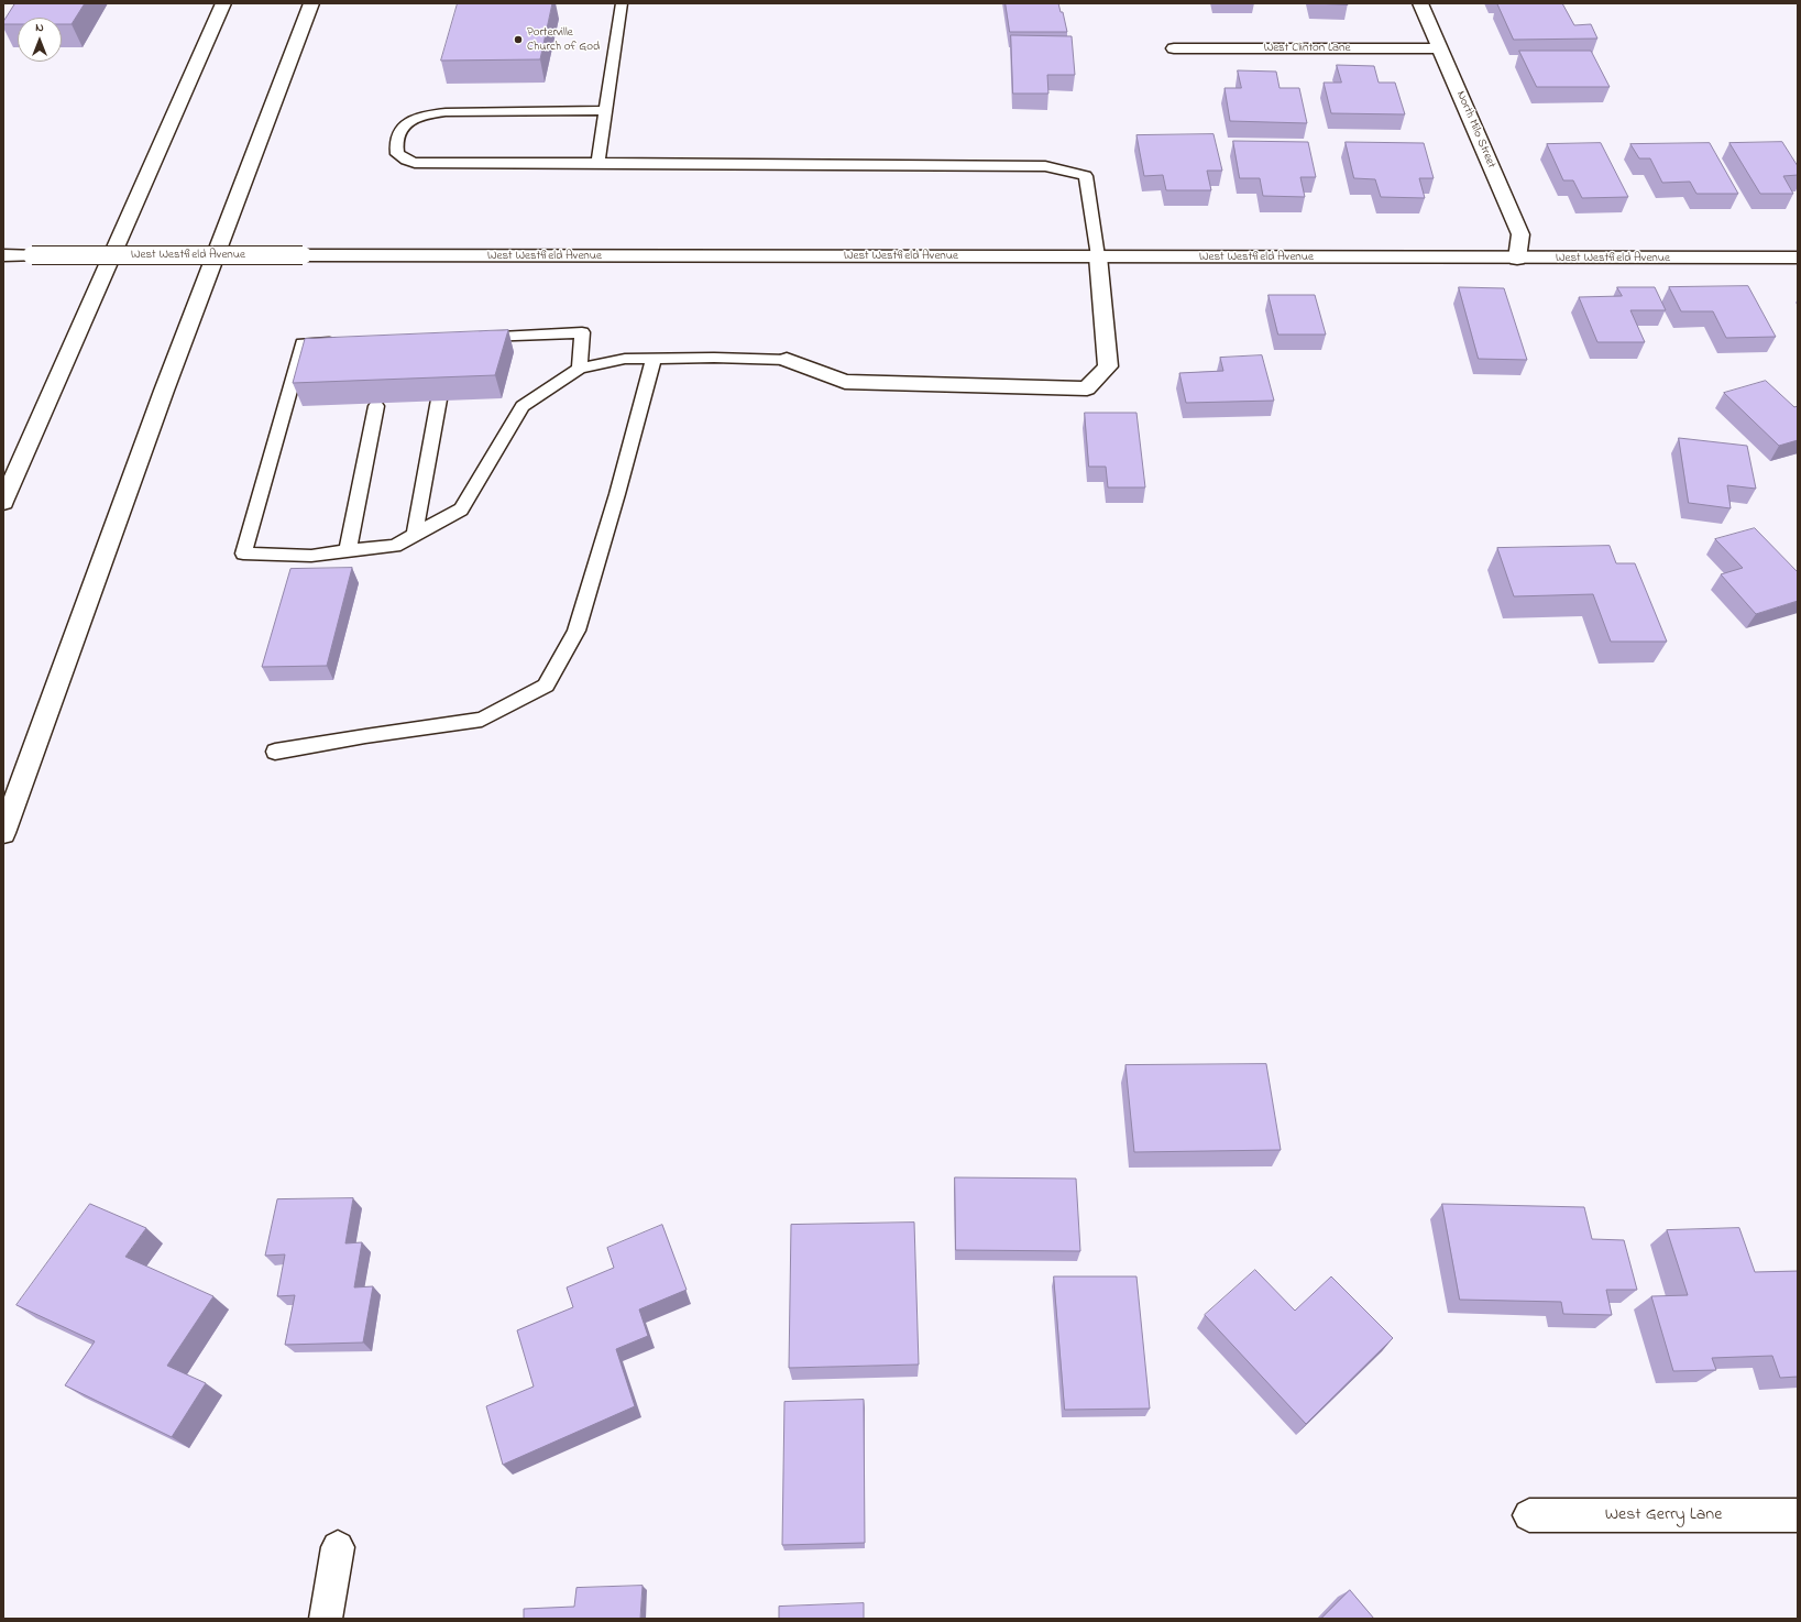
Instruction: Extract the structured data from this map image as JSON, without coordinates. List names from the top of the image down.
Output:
{
  "streets": {
    "main road": [
      "West Clinton Lane",
      "North Milo Street",
      "West Westfield Avenue",
      "West Gerry Lane"
    ]
  },
  "crossings": [
    ["West Clinton Lane", "North Milo Street"],
    ["North Milo Street", "West Westfield Avenue"]
  ],
  "places": ["Porterville Church of God"],
  "north": "top"
}
